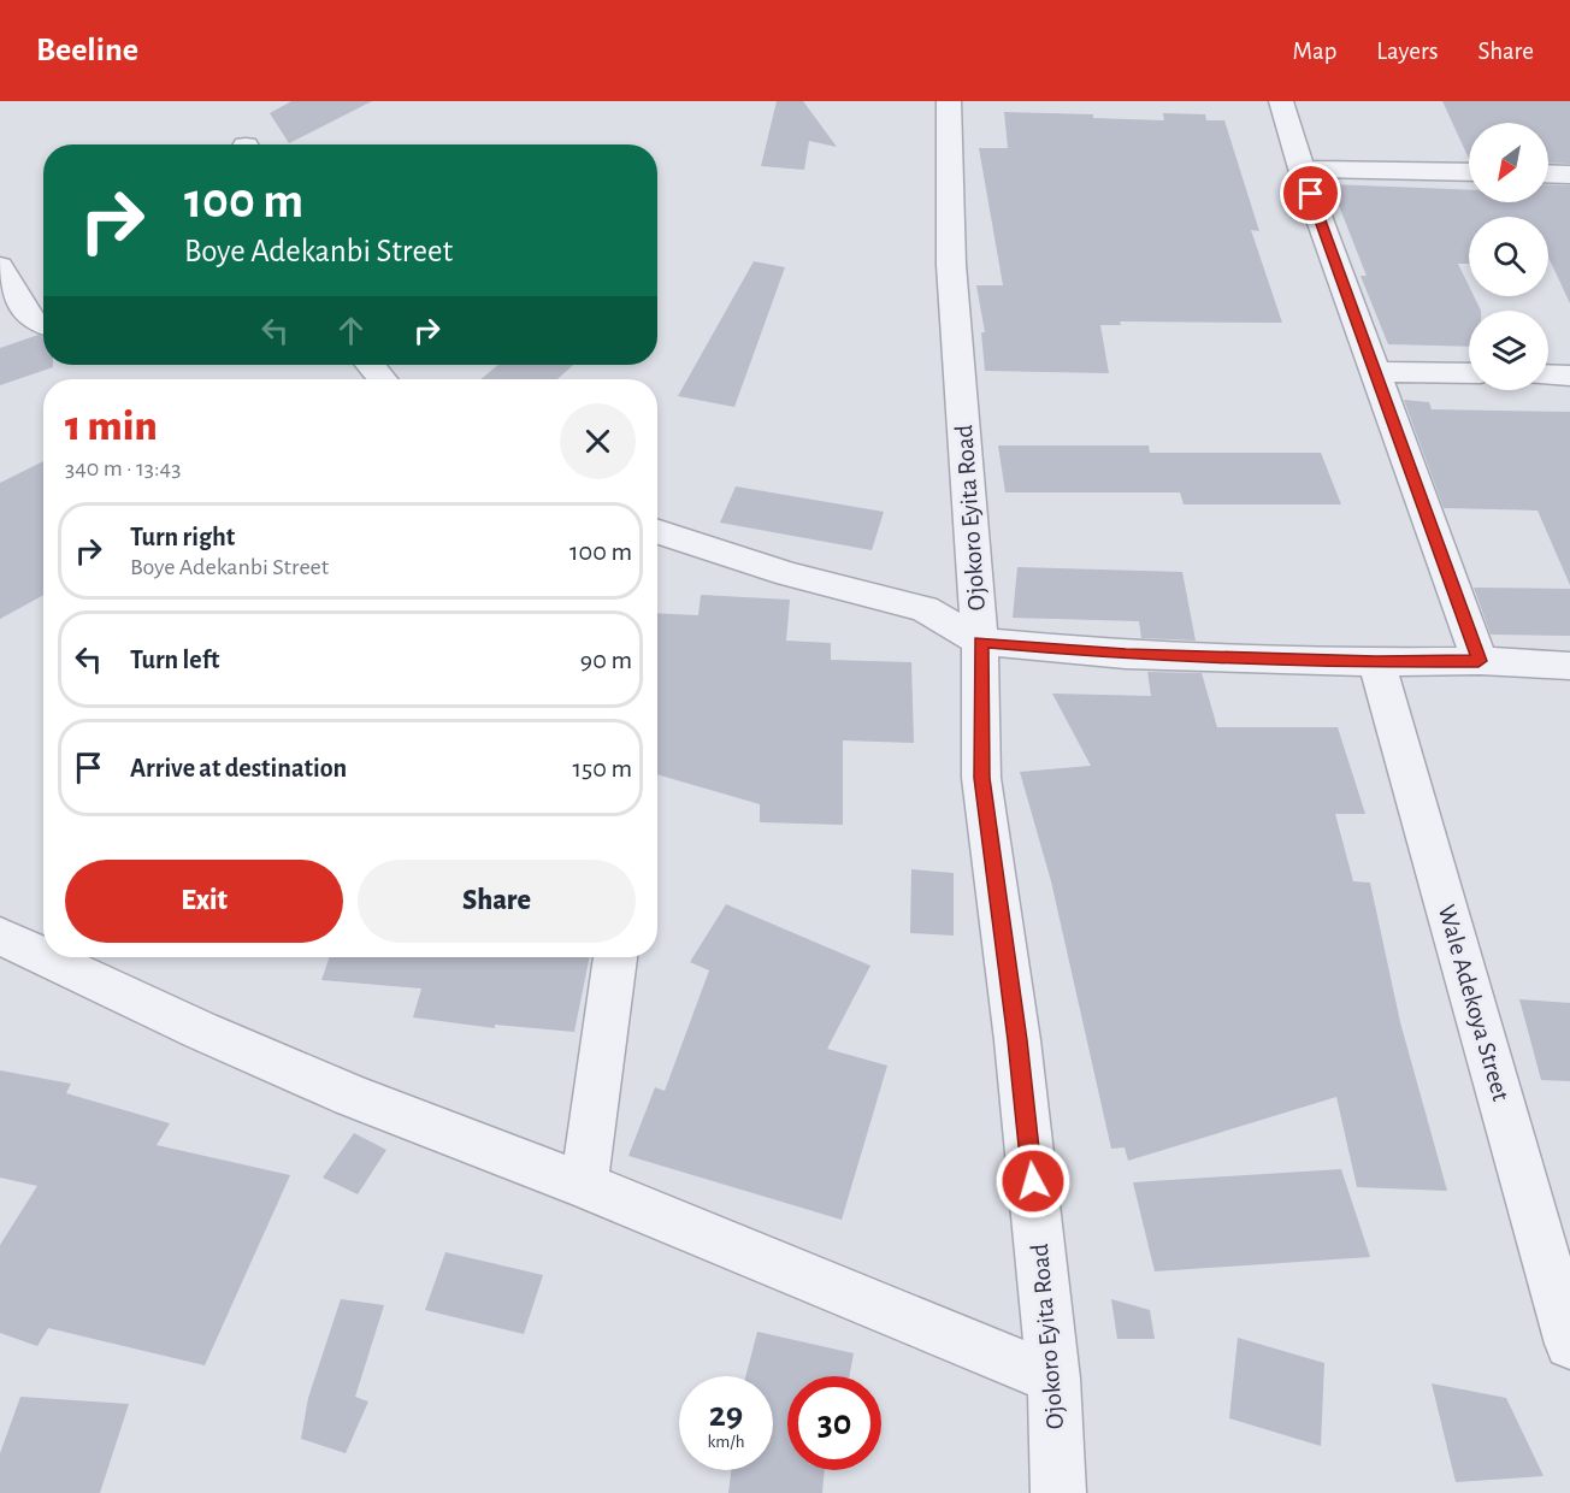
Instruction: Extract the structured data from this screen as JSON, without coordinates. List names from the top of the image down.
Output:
{
  "streets": {
    "street": ["Ojokoro Eyita Road", "Wale Adekoya Street"]
  },
  "north": "bottom left",
  "page": {
    "header": "Beeline",
    "nav": ["Map", "Layers", "Share"],
    "turn": ["100 m", "Boye Adekanbi Street"],
    "heading": ["1 min", "340 m · 13:43"],
    "list": [
      {
        "name": "Turn right",
        "note": "Boye Adekanbi Street",
        "value": "100 m"
      },
      {
        "name": "Turn left",
        "value": "90 m"
      },
      {
        "name": "Arrive at destination",
        "value": "150 m"
      }
    ],
    "buttons": ["Exit", "Share"],
    "speed": "29 km/h",
    "limit": "30"
  }
}
